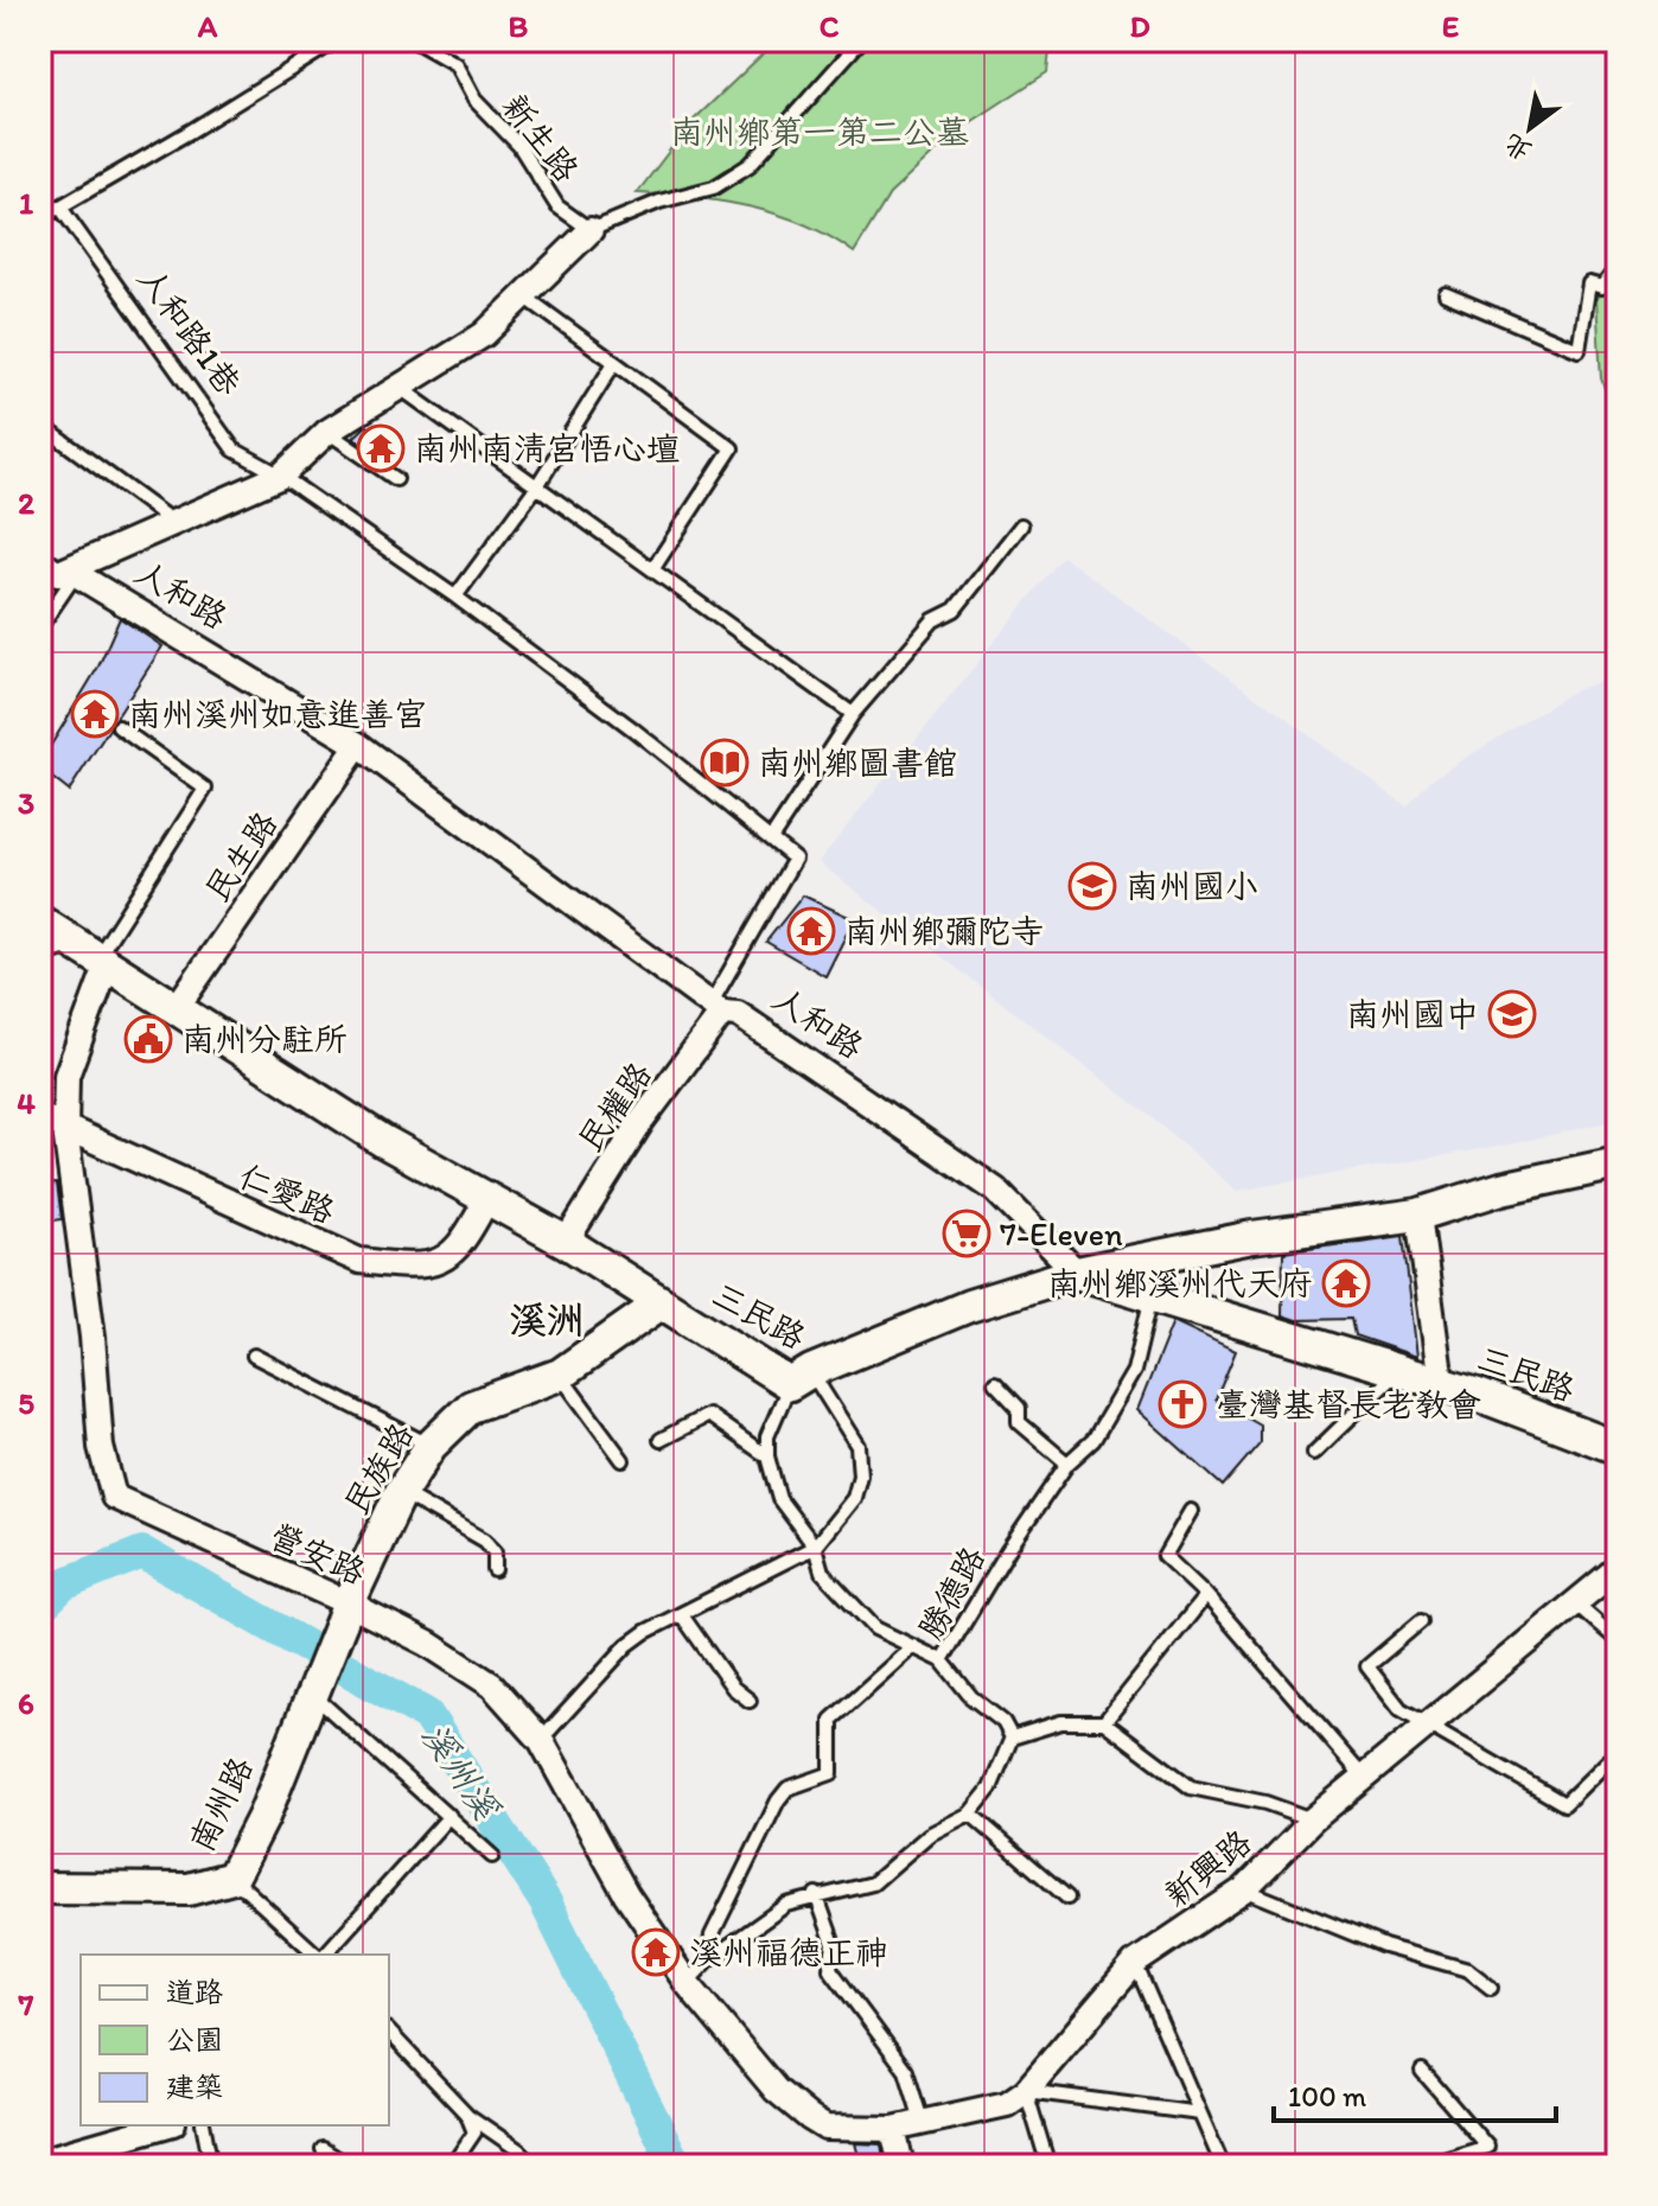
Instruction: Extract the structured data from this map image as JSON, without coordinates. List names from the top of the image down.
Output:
{
  "streets": {
    "main road": ["三民路", "民族路", "南州路"],
    "street": [
      "人和路",
      "民生路",
      "民權路",
      "仁愛路",
      "營安路",
      "新興路"
    ],
    "lane": ["新生路", "人和路1巷", "勝德路"]
  },
  "crossings": [
    ["人和路", "民生路"],
    ["人和路", "民權路"],
    ["人和路", "三民路"],
    ["民生路", "三民路"],
    ["民權路", "三民路"],
    ["仁愛路", "三民路"],
    ["仁愛路", "營安路"],
    ["三民路", "民族路"],
    ["三民路", "營安路"],
    ["三民路", "勝德路"],
    ["民族路", "營安路"],
    ["民族路", "南州路"],
    ["營安路", "新興路"]
  ],
  "districts": ["溪洲"],
  "water": ["溪州溪"],
  "parks": ["南州鄉第一第二公墓"],
  "places": {
    "temple": [
      "南州南清宮悟心壇",
      "南州溪州如意進善宮",
      "南州鄉彌陀寺",
      "南州鄉溪州代天府",
      "溪州福德正神"
    ],
    "library": ["南州鄉圖書館"],
    "school or university": ["南州國小", "南州國中"],
    "public building": ["南州分駐所"],
    "supermarket": ["7-Eleven"],
    "church": ["臺灣基督長老教會"]
  },
  "legend": ["道路", "公園", "建築"],
  "scale_bar": "100 m",
  "north": "bottom left",
  "grid": {
    "columns": [
      "A",
      "B",
      "C",
      "D",
      "E"
    ],
    "rows": [
      "1",
      "2",
      "3",
      "4",
      "5",
      "6",
      "7"
    ]
  }
}
